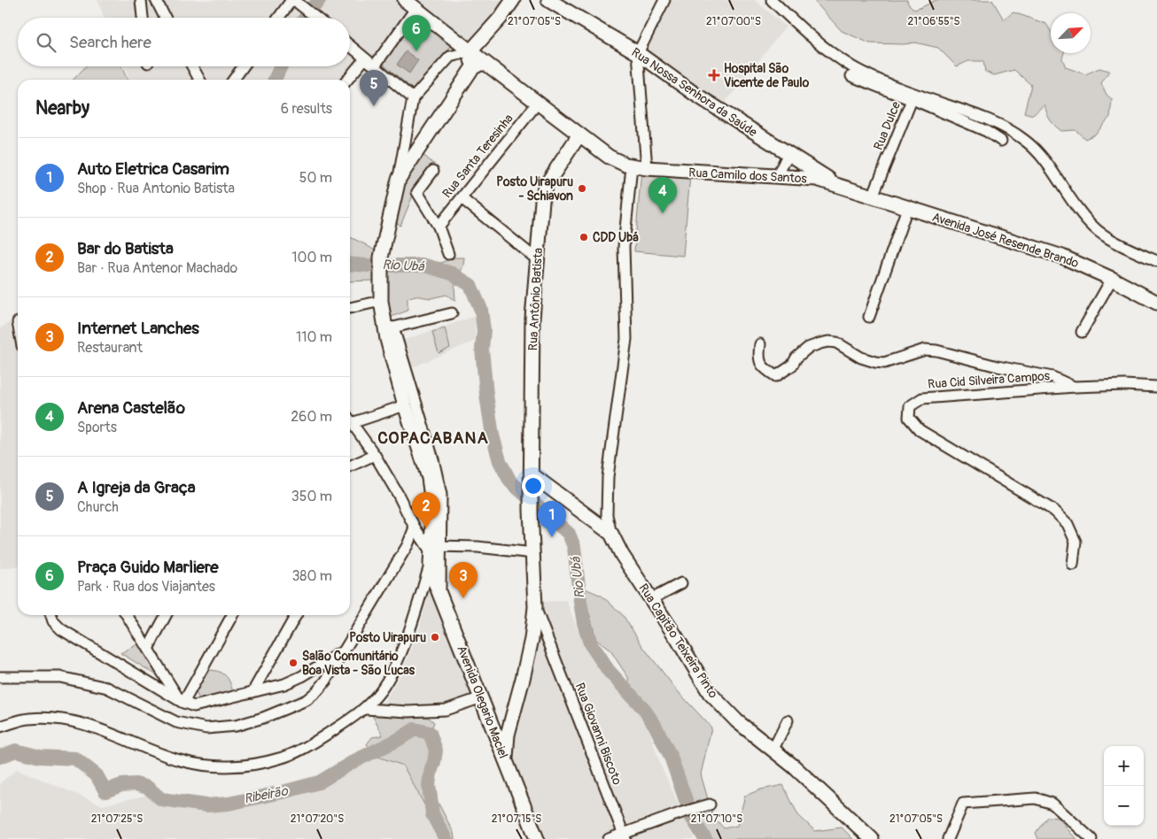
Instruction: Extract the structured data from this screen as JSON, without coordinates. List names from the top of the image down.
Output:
{
  "streets": {
    "main road": [
      "Rua Nossa Senhora da Saúde",
      "Rua Camilo dos Santos",
      "Avenida José Resende Brando",
      "Rua Antônio Batista",
      "Rua Capitão Teixeira Pinto",
      "Avenida Olegario Maciel"
    ],
    "street": [
      "Rua Dulce",
      "Rua Santa Teresinha",
      "Rua Cid Silveira Campos",
      "Rua Giovanni Biscoto"
    ]
  },
  "crossings": [
    ["Rua Nossa Senhora da Saúde", "Rua Camilo dos Santos"],
    ["Rua Dulce", "Rua Camilo dos Santos"],
    ["Rua Dulce", "Avenida José Resende Brando"],
    ["Rua Santa Teresinha", "Rua Camilo dos Santos"],
    ["Rua Camilo dos Santos", "Avenida José Resende Brando"],
    ["Rua Camilo dos Santos", "Rua Antônio Batista"],
    ["Rua Antônio Batista", "Rua Capitão Teixeira Pinto"],
    ["Rua Antônio Batista", "Avenida Olegario Maciel"],
    ["Rua Antônio Batista", "Rua Giovanni Biscoto"]
  ],
  "districts": ["COPACABANA"],
  "water": ["Rio Ubá", "Ribeirão"],
  "places": {
    "health": ["Hospital São Vicente de Paulo"],
    "other": [
      "Posto Uirapuru - Schiavon",
      "CDD Ubá",
      "Posto Uirapuru",
      "Salão Comunitário Boa Vista - São Lucas"
    ]
  },
  "north": "top right",
  "page": {
    "pins": [
      "6",
      "5",
      "4",
      "2",
      "1",
      "3"
    ],
    "search": "Search here",
    "heading": ["Nearby", "6 results"],
    "list": [
      {
        "mark": "1",
        "name": "Auto Eletrica Casarim",
        "note": "Shop · Rua Antonio Batista",
        "value": "50 m"
      },
      {
        "mark": "2",
        "name": "Bar do Batista",
        "note": "Bar · Rua Antenor Machado",
        "value": "100 m"
      },
      {
        "mark": "3",
        "name": "Internet Lanches",
        "note": "Restaurant",
        "value": "110 m"
      },
      {
        "mark": "4",
        "name": "Arena Castelão",
        "note": "Sports",
        "value": "260 m"
      },
      {
        "mark": "5",
        "name": "A Igreja da Graça",
        "note": "Church",
        "value": "350 m"
      },
      {
        "mark": "6",
        "name": "Praça Guido Marliere",
        "note": "Park · Rua dos Viajantes",
        "value": "380 m"
      }
    ],
    "map_buttons": ["+", "−"]
  },
  "coordinates": [
    "21°07'05\"S",
    "21°07'00\"S",
    "21°06'55\"S",
    "21°07'25\"S",
    "21°07'20\"S",
    "21°07'15\"S",
    "21°07'10\"S"
  ]
}
